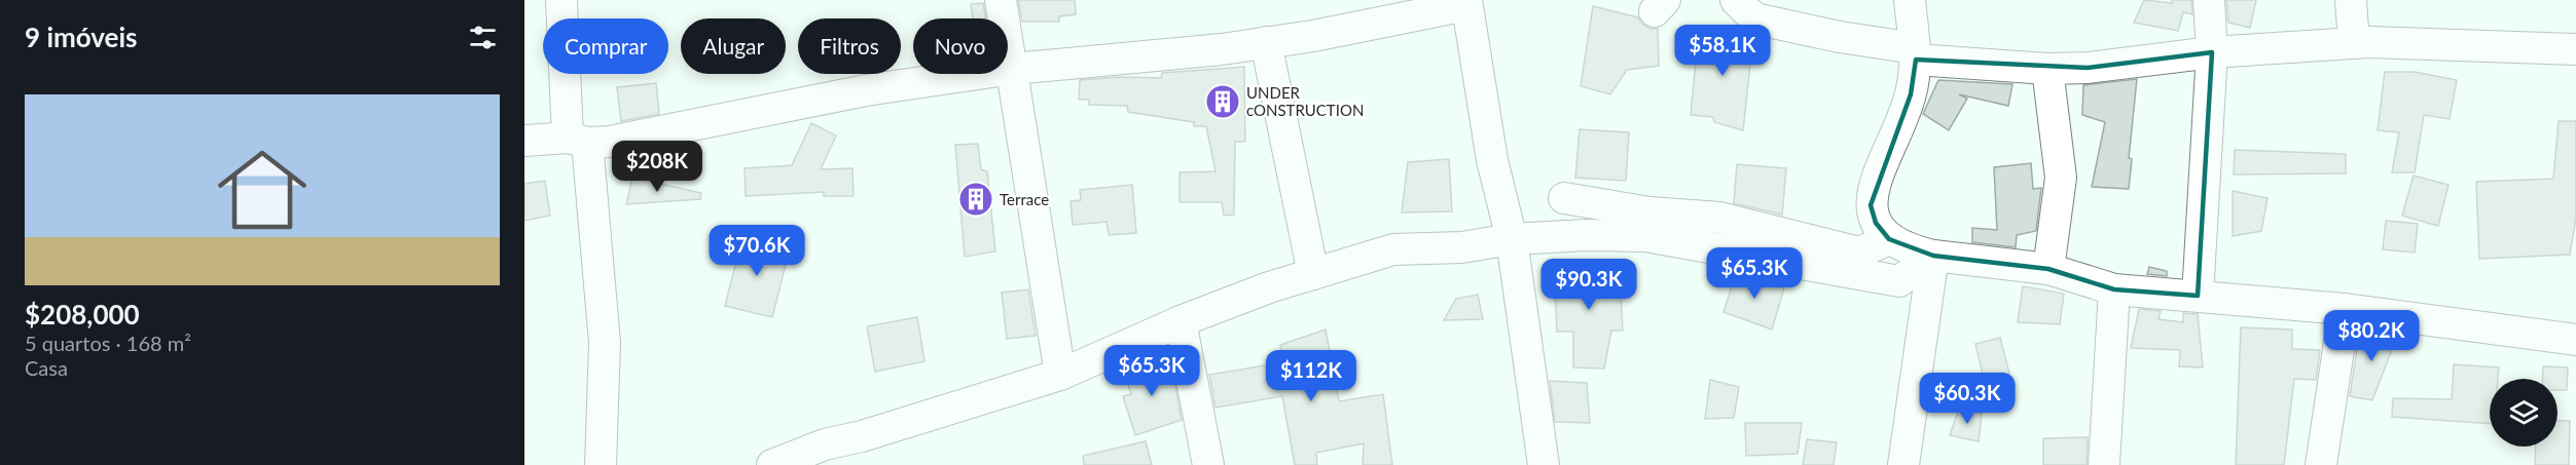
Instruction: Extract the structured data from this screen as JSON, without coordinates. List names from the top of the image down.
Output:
{
  "places": {
    "building": ["UNDER cONSTRUCTION", "Terrace"]
  },
  "page": {
    "heading": "9 imóveis",
    "chip": [
      "Comprar",
      "Alugar",
      "Filtros",
      "Novo"
    ],
    "price": [
      "$58.1K",
      "$208K",
      "$70.6K",
      "$65.3K",
      "$90.3K",
      "$80.2K",
      "$65.3K",
      "$112K",
      "$60.3K"
    ],
    "list": [
      {
        "name": "$208,000",
        "note": "5 quartos · 168 m² · Casa"
      }
    ]
  }
}
